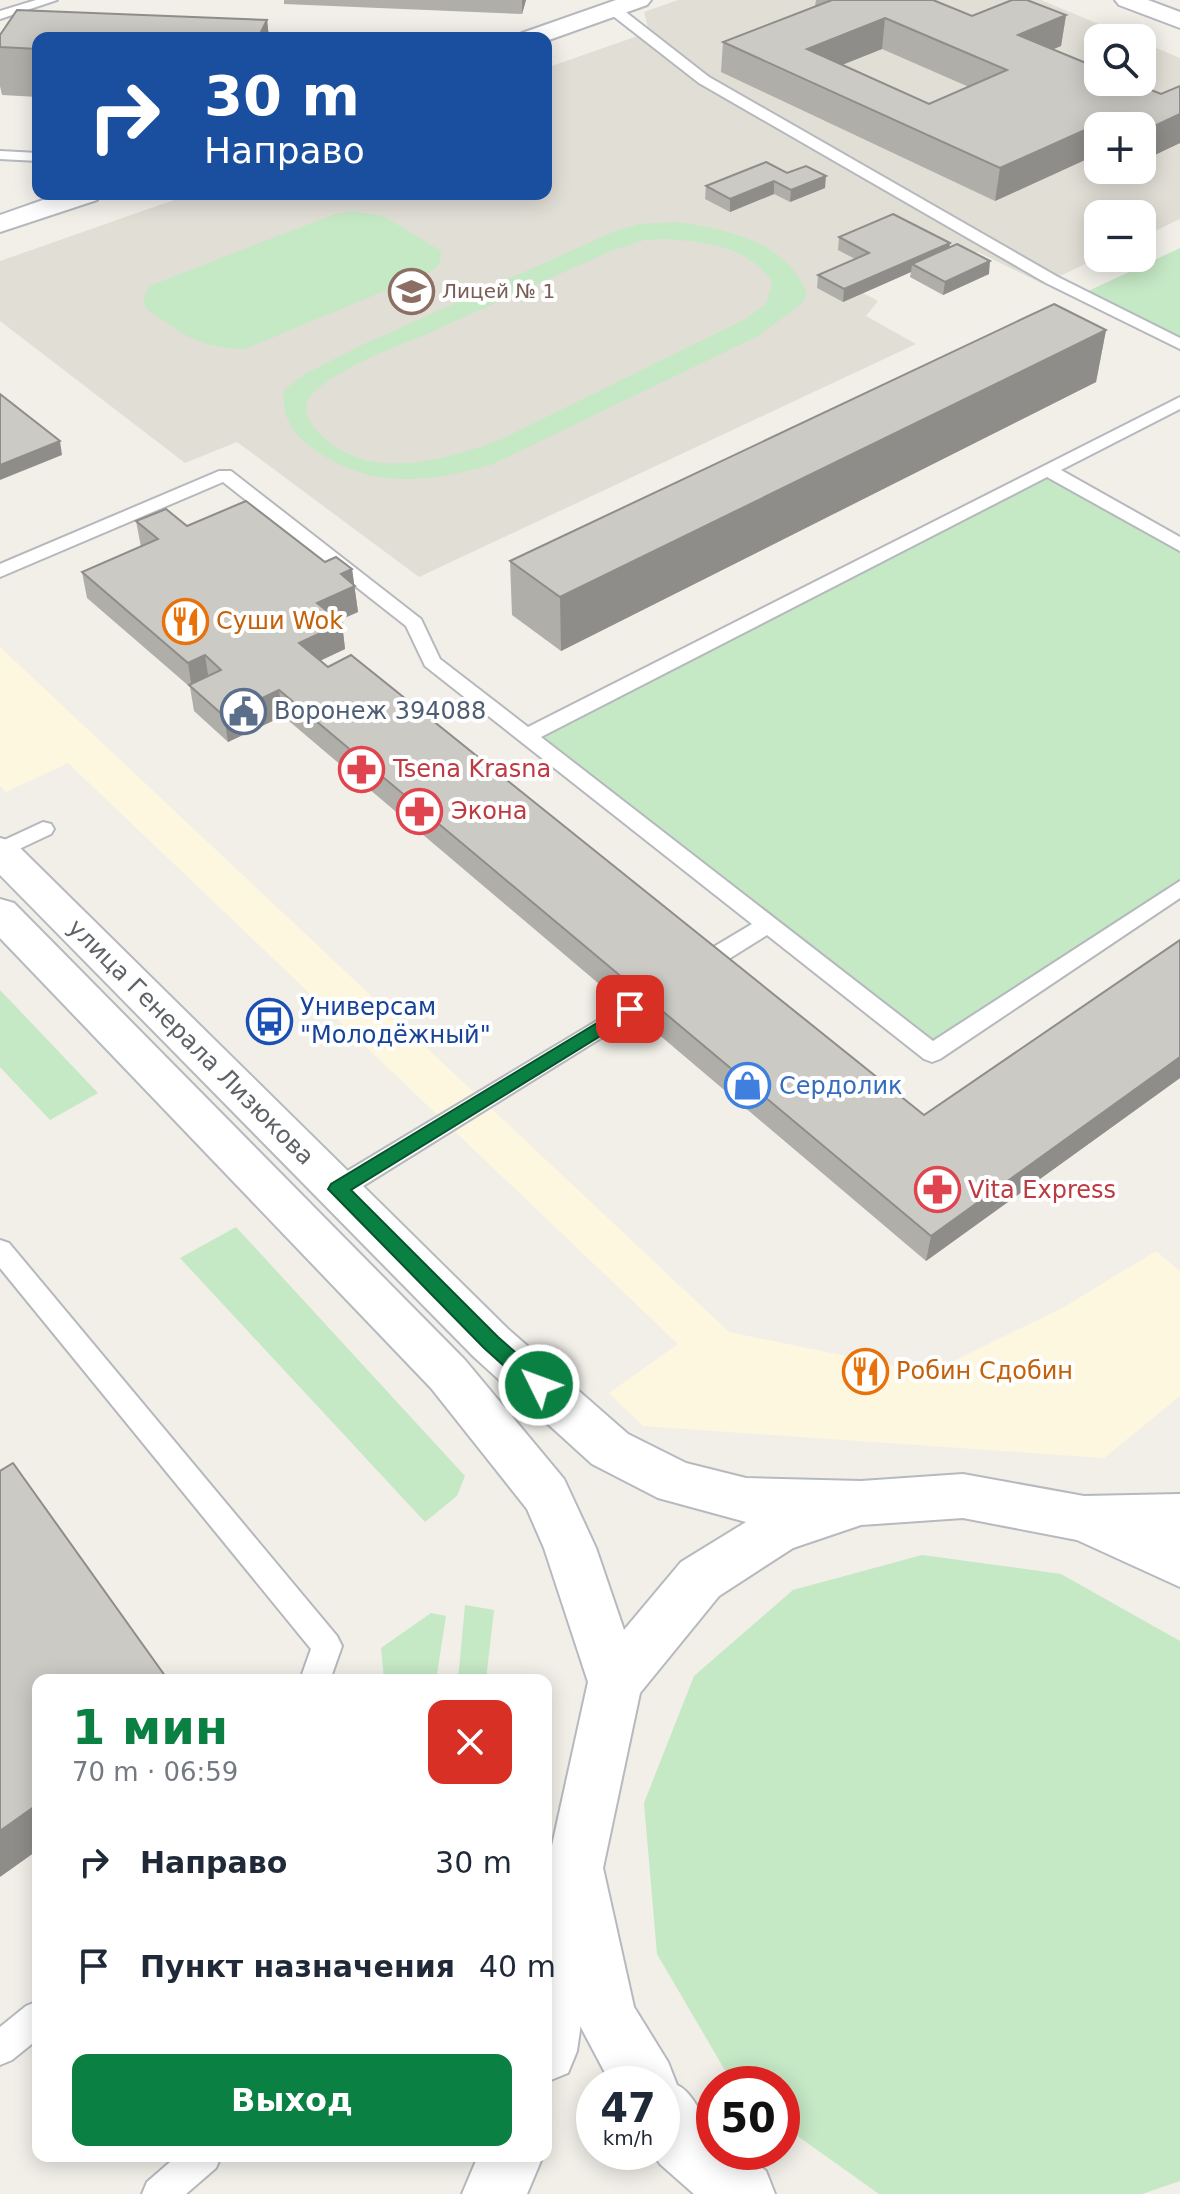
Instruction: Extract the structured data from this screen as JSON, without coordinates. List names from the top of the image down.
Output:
{
  "streets": {
    "main road": ["улица Генерала Лизюкова"]
  },
  "places": {
    "school or university": ["Лицей № 1"],
    "restaurant": ["Суши Wok", "Робин Сдобин"],
    "public building": ["Воронеж 394088"],
    "pharmacy": ["Tsena Krasna", "Экона", "Vita Express"],
    "bus stop": ["Универсам \"Молодёжный\""],
    "shop": ["Сердолик"]
  },
  "page": {
    "map_buttons": ["+", "−"],
    "turn": ["30 m", "Направо"],
    "heading": ["1 мин", "70 m · 06:59"],
    "list": [
      {
        "name": "Направо",
        "value": "30 m"
      },
      {
        "name": "Пункт назначения",
        "value": "40 m"
      }
    ],
    "buttons": "Выход",
    "speed": "47 km/h",
    "limit": "50"
  }
}
